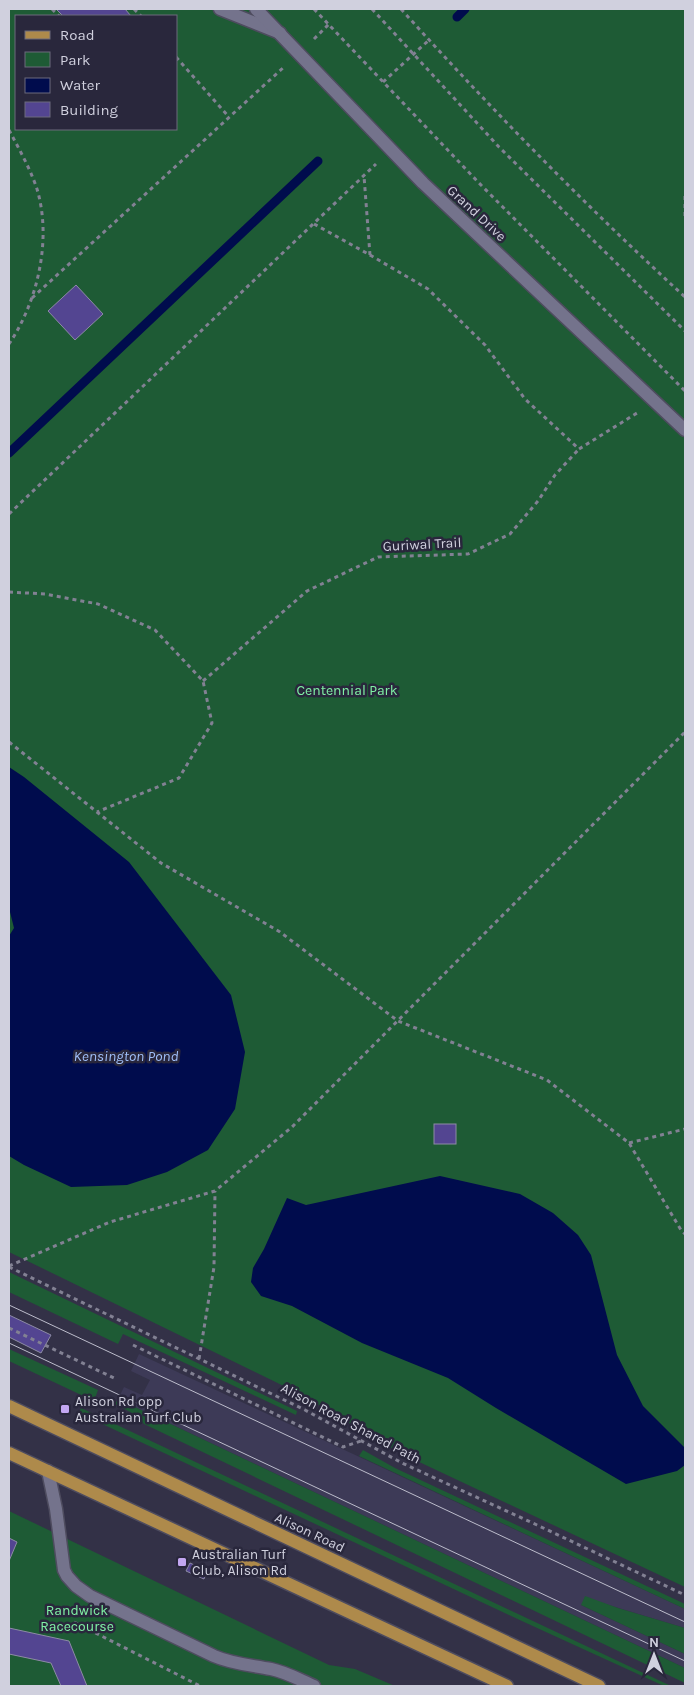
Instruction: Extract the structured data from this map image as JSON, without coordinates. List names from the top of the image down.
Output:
{
  "streets": {
    "main road": ["Alison Road"],
    "street": ["Grand Drive"],
    "path": ["Guriwal Trail", "Alison Road Shared Path"]
  },
  "crossings": [
    ["Grand Drive", "Guriwal Trail"]
  ],
  "water": ["Kensington Pond"],
  "parks": ["Centennial Park", "Randwick Racecourse"],
  "places": {
    "transit": ["Alison Rd opp Australian Turf Club", "Australian Turf Club, Alison Rd"]
  },
  "legend": [
    "Road",
    "Park",
    "Water",
    "Building"
  ],
  "north": "top"
}
